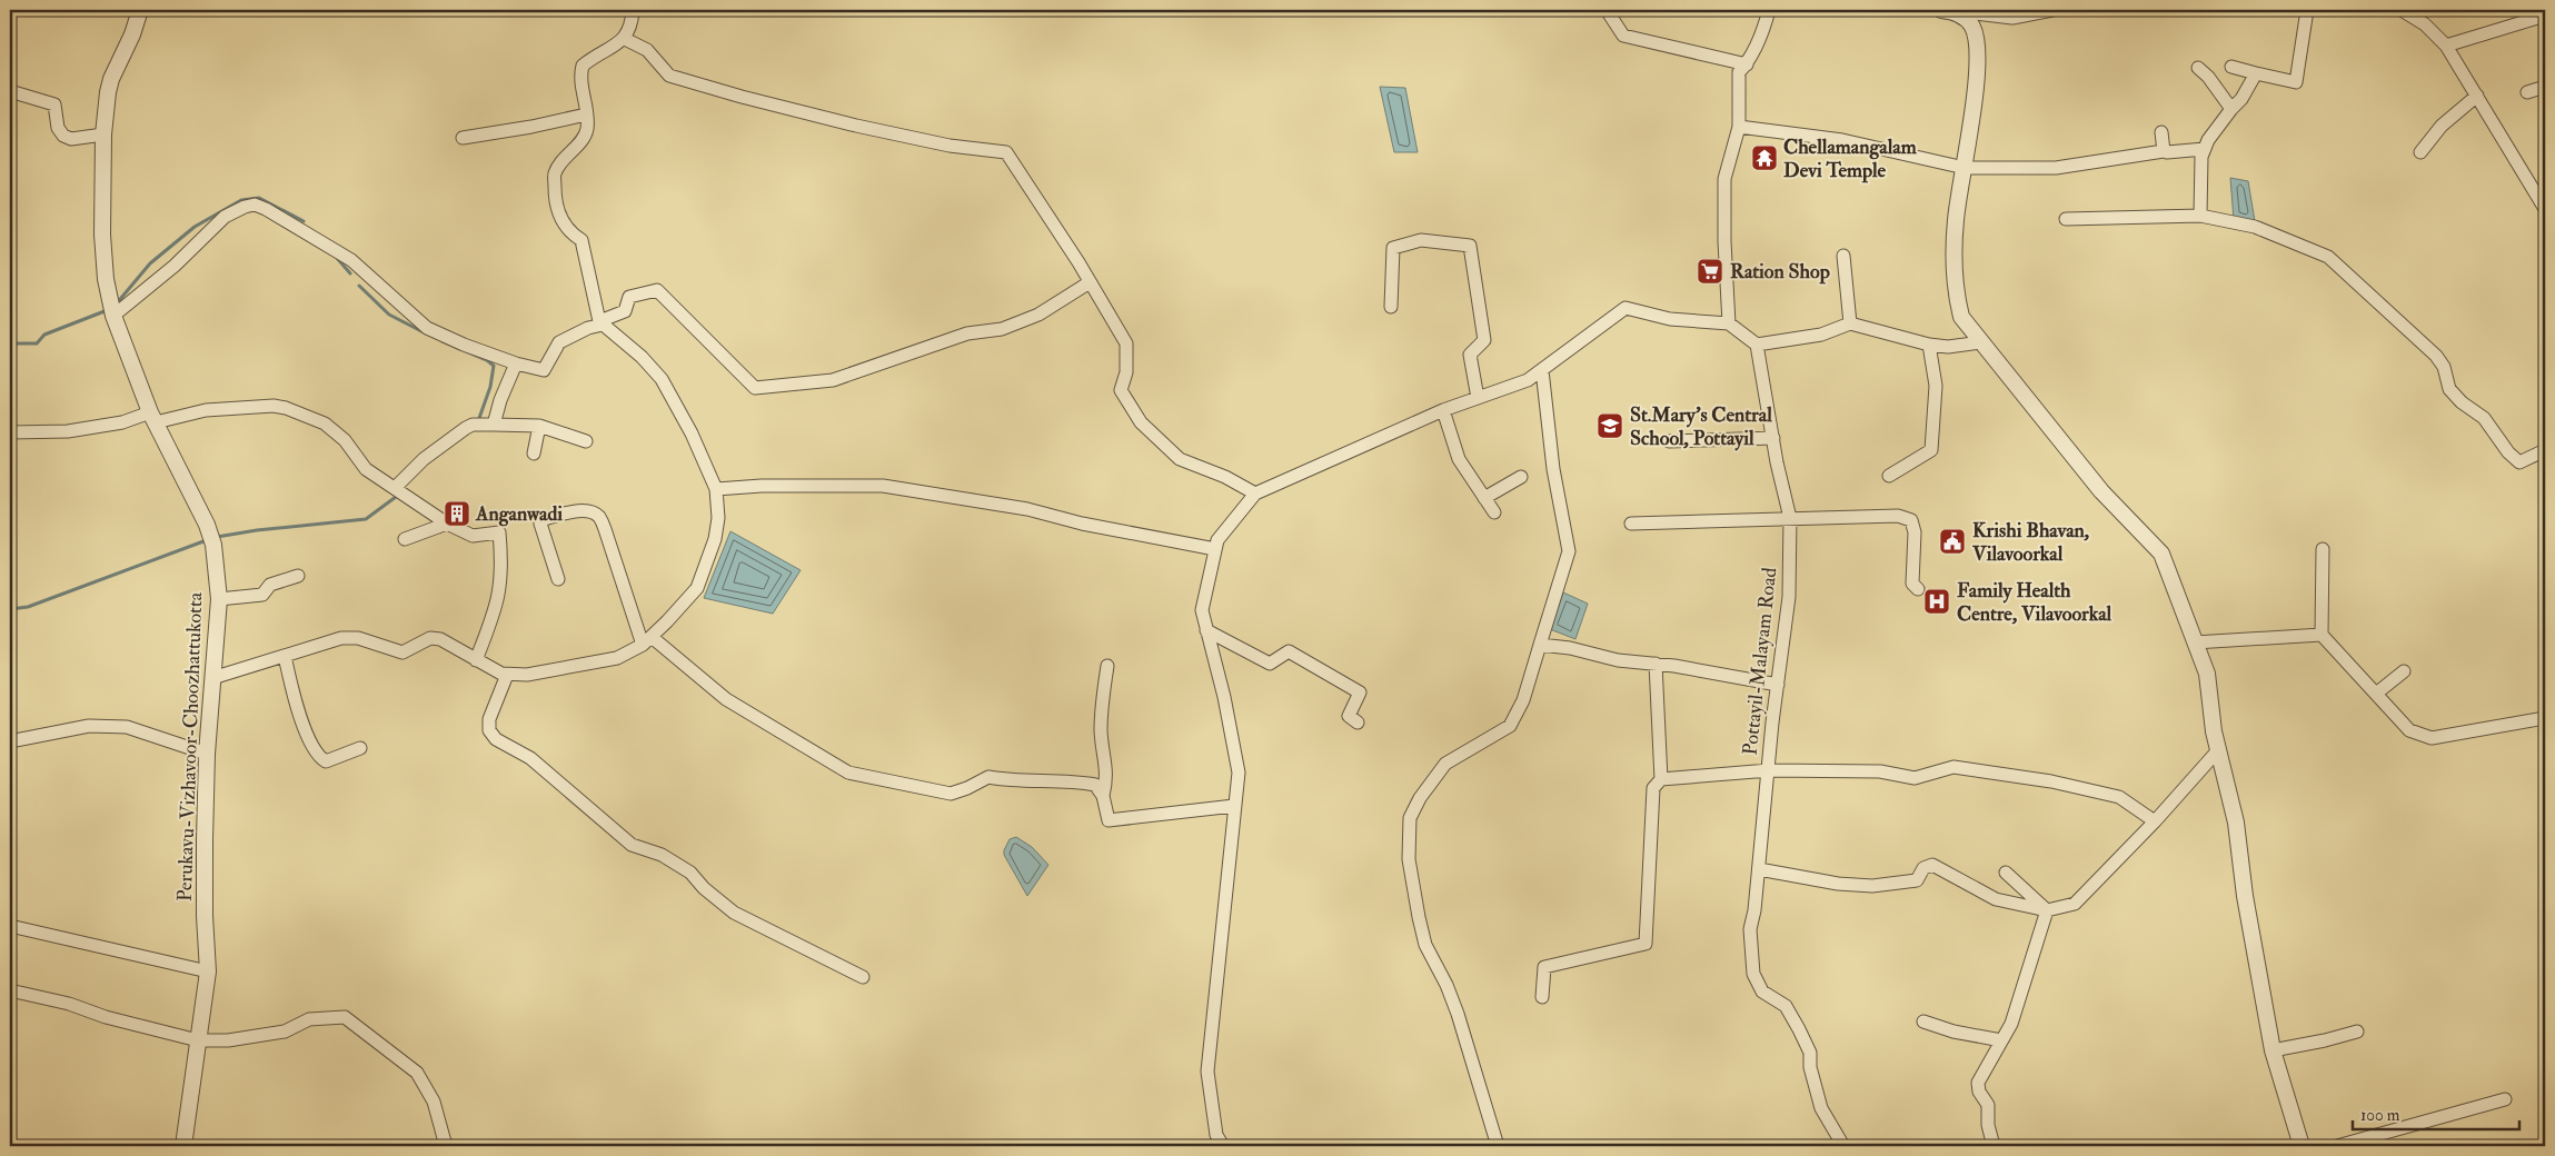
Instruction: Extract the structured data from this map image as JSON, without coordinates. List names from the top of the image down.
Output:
{
  "streets": {
    "street": ["Pottayil-Malayam Road", "Perukavu-Vizhavoor-Choozhattukotta"]
  },
  "places": {
    "temple": ["Chellamangalam Devi Temple"],
    "supermarket": ["Ration Shop"],
    "school or university": ["St.Mary's Central School, Pottayil"],
    "building": ["Anganwadi"],
    "public building": ["Krishi Bhavan, Vilavoorkal"],
    "hospital": ["Family Health Centre, Vilavoorkal"]
  },
  "scale_bar": "100 m"
}
